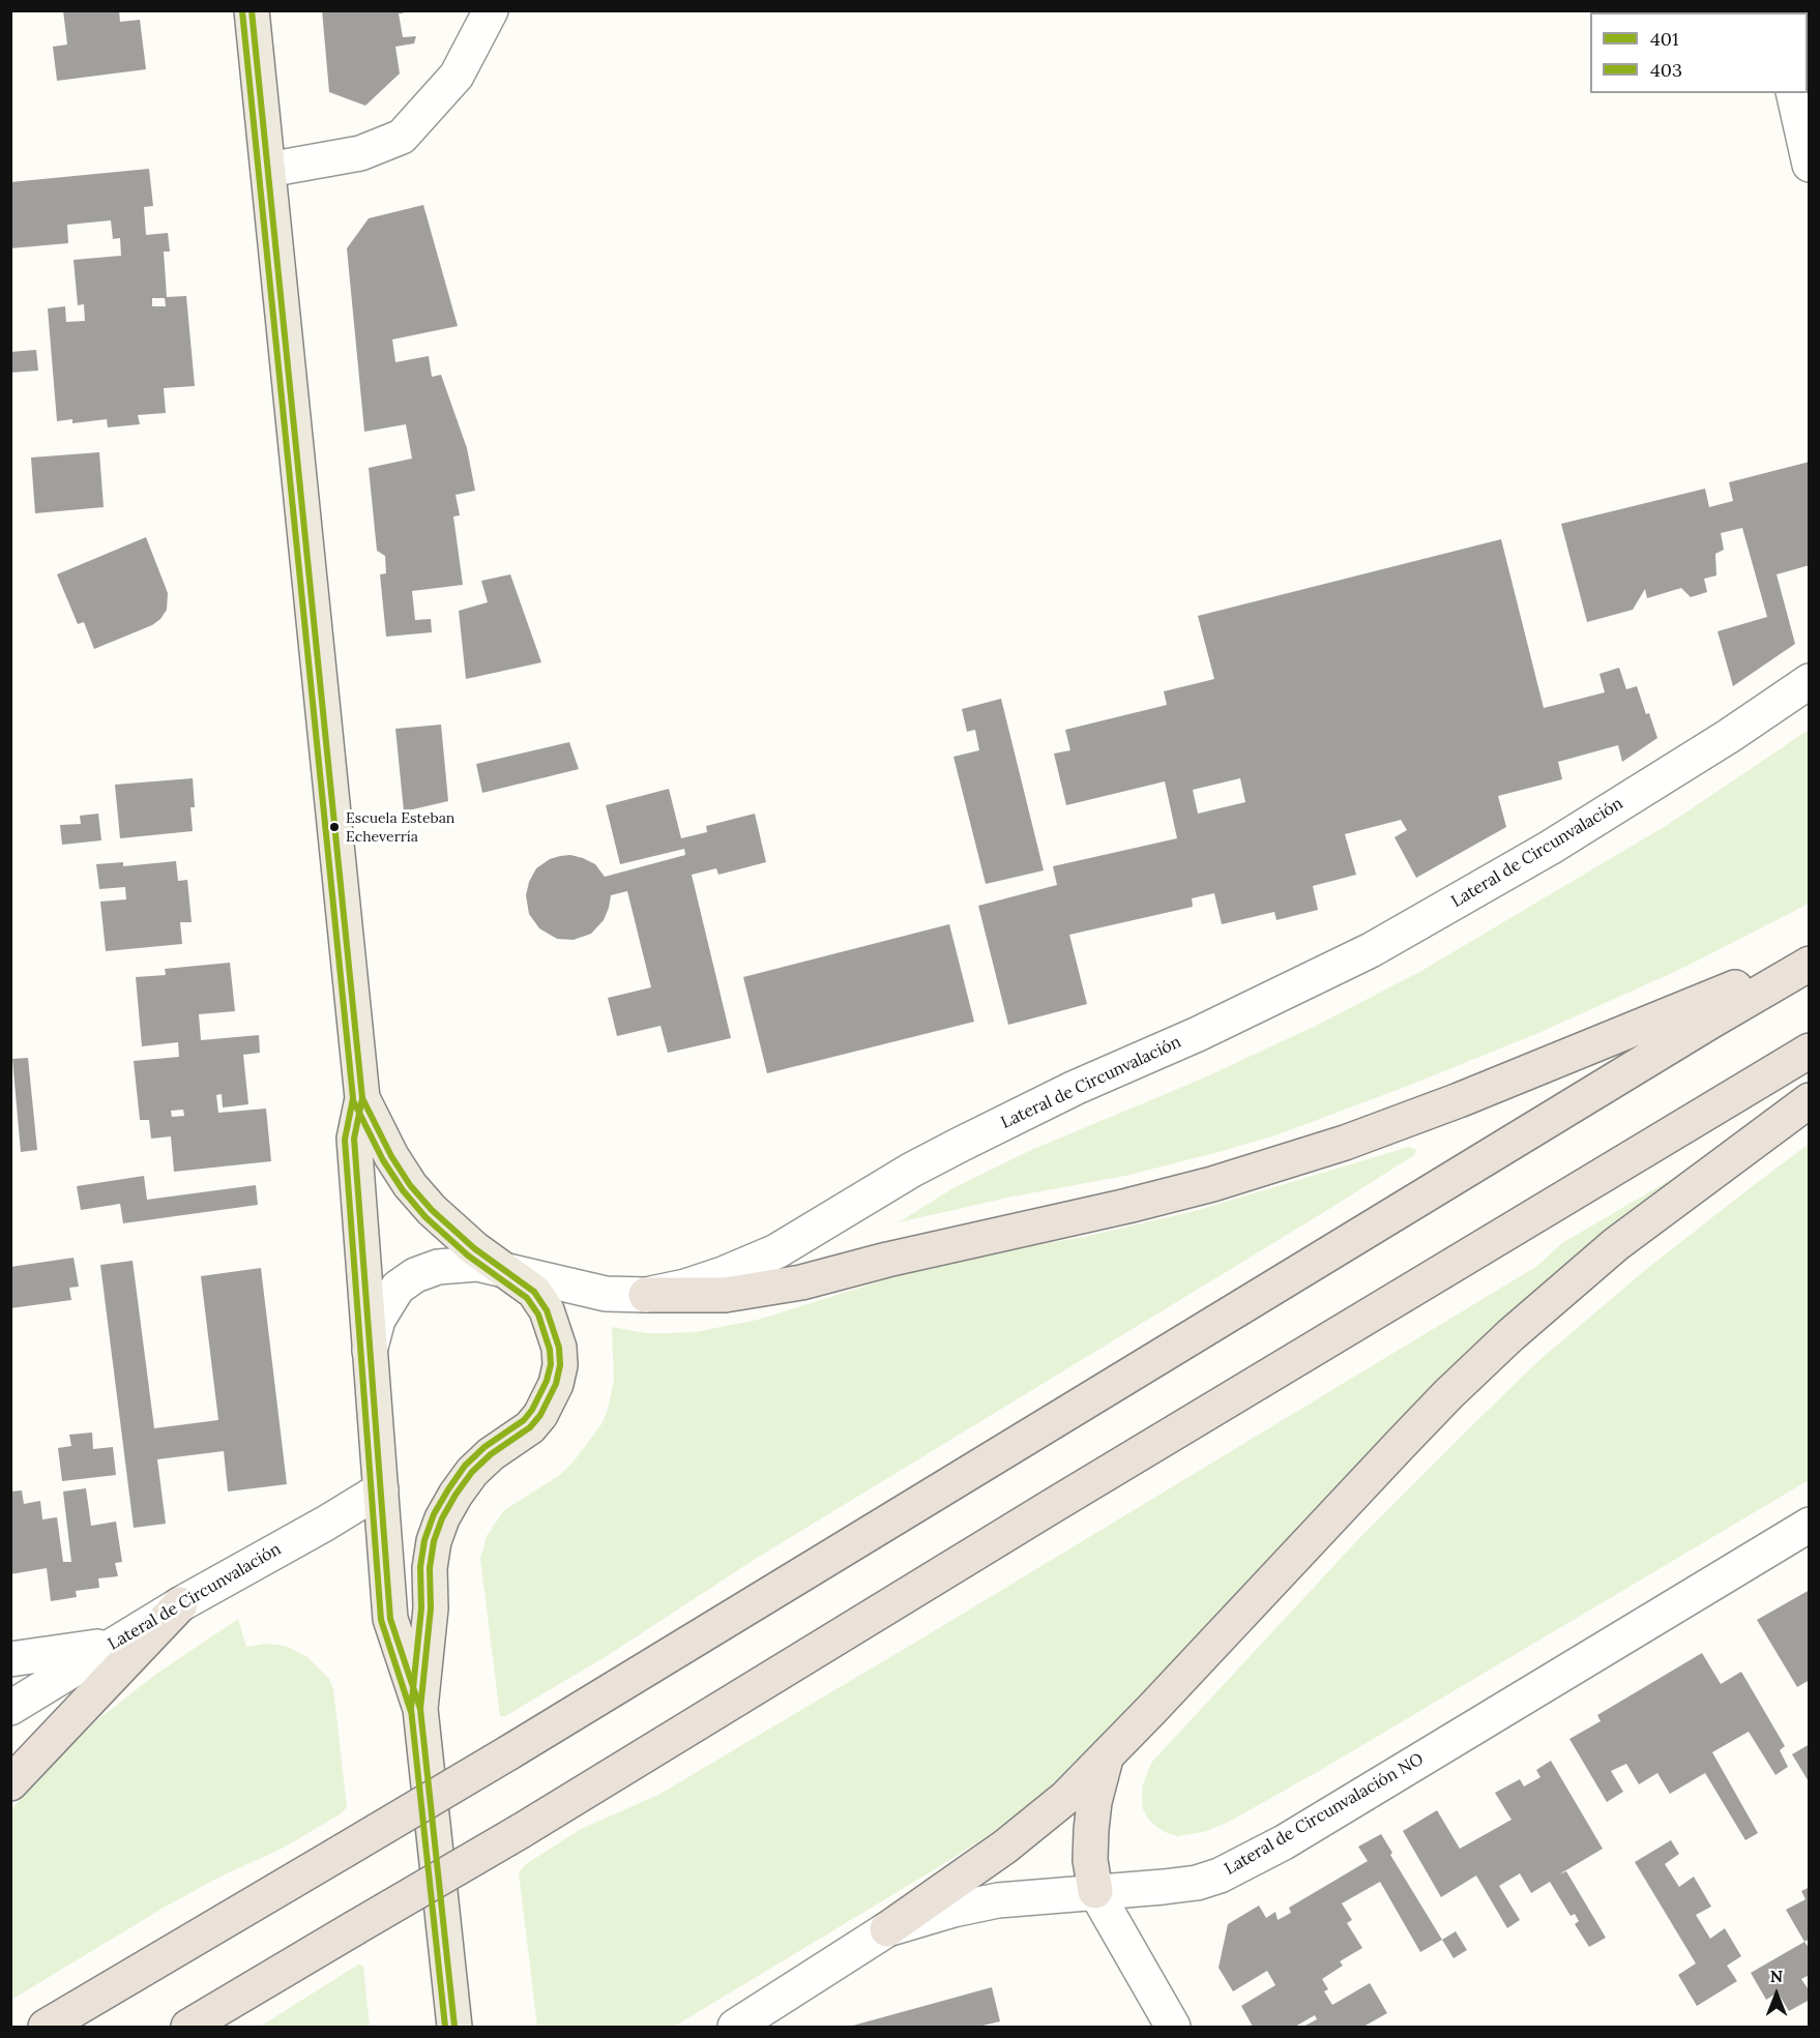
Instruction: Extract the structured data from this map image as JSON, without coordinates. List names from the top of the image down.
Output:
{
  "streets": {
    "street": ["Lateral de Circunvalación", "Lateral de Circunvalación NO"]
  },
  "places": ["Escuela Esteban Echeverría"],
  "lines": ["transit line 401", "transit line 403"],
  "legend": ["401", "403"],
  "north": "top"
}
